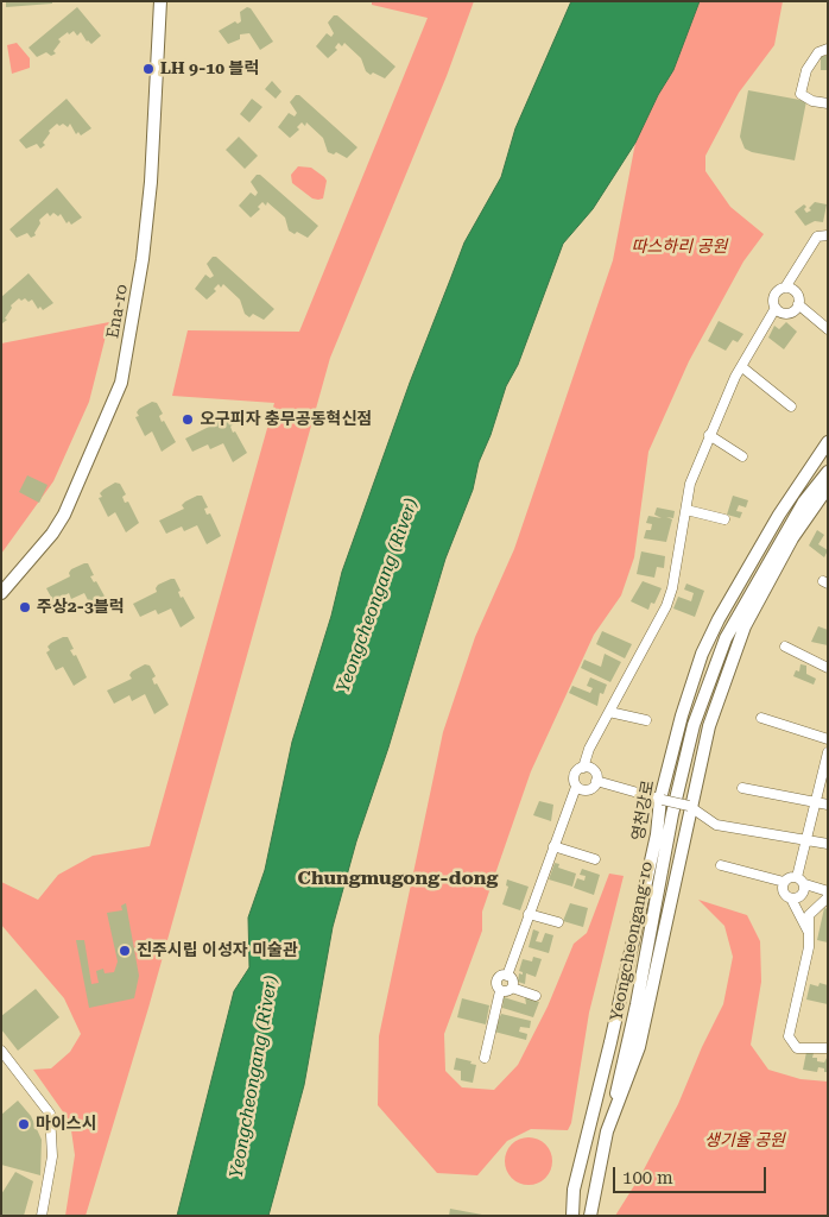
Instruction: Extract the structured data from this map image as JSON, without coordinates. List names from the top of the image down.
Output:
{
  "streets": {
    "street": ["Ena-ro", "영천강로", "Yeongcheongang-ro"]
  },
  "districts": ["Chungmugong-dong"],
  "water": ["Yeongcheongang (River)"],
  "parks": ["따스하리 공원", "생기율 공원"],
  "places": [
    "LH 9-10 블럭",
    "오구피자 충무공동혁신점",
    "주상2-3블럭",
    "진주시립 이성자 미술관",
    "마이스시"
  ],
  "scale_bar": "100 m"
}
